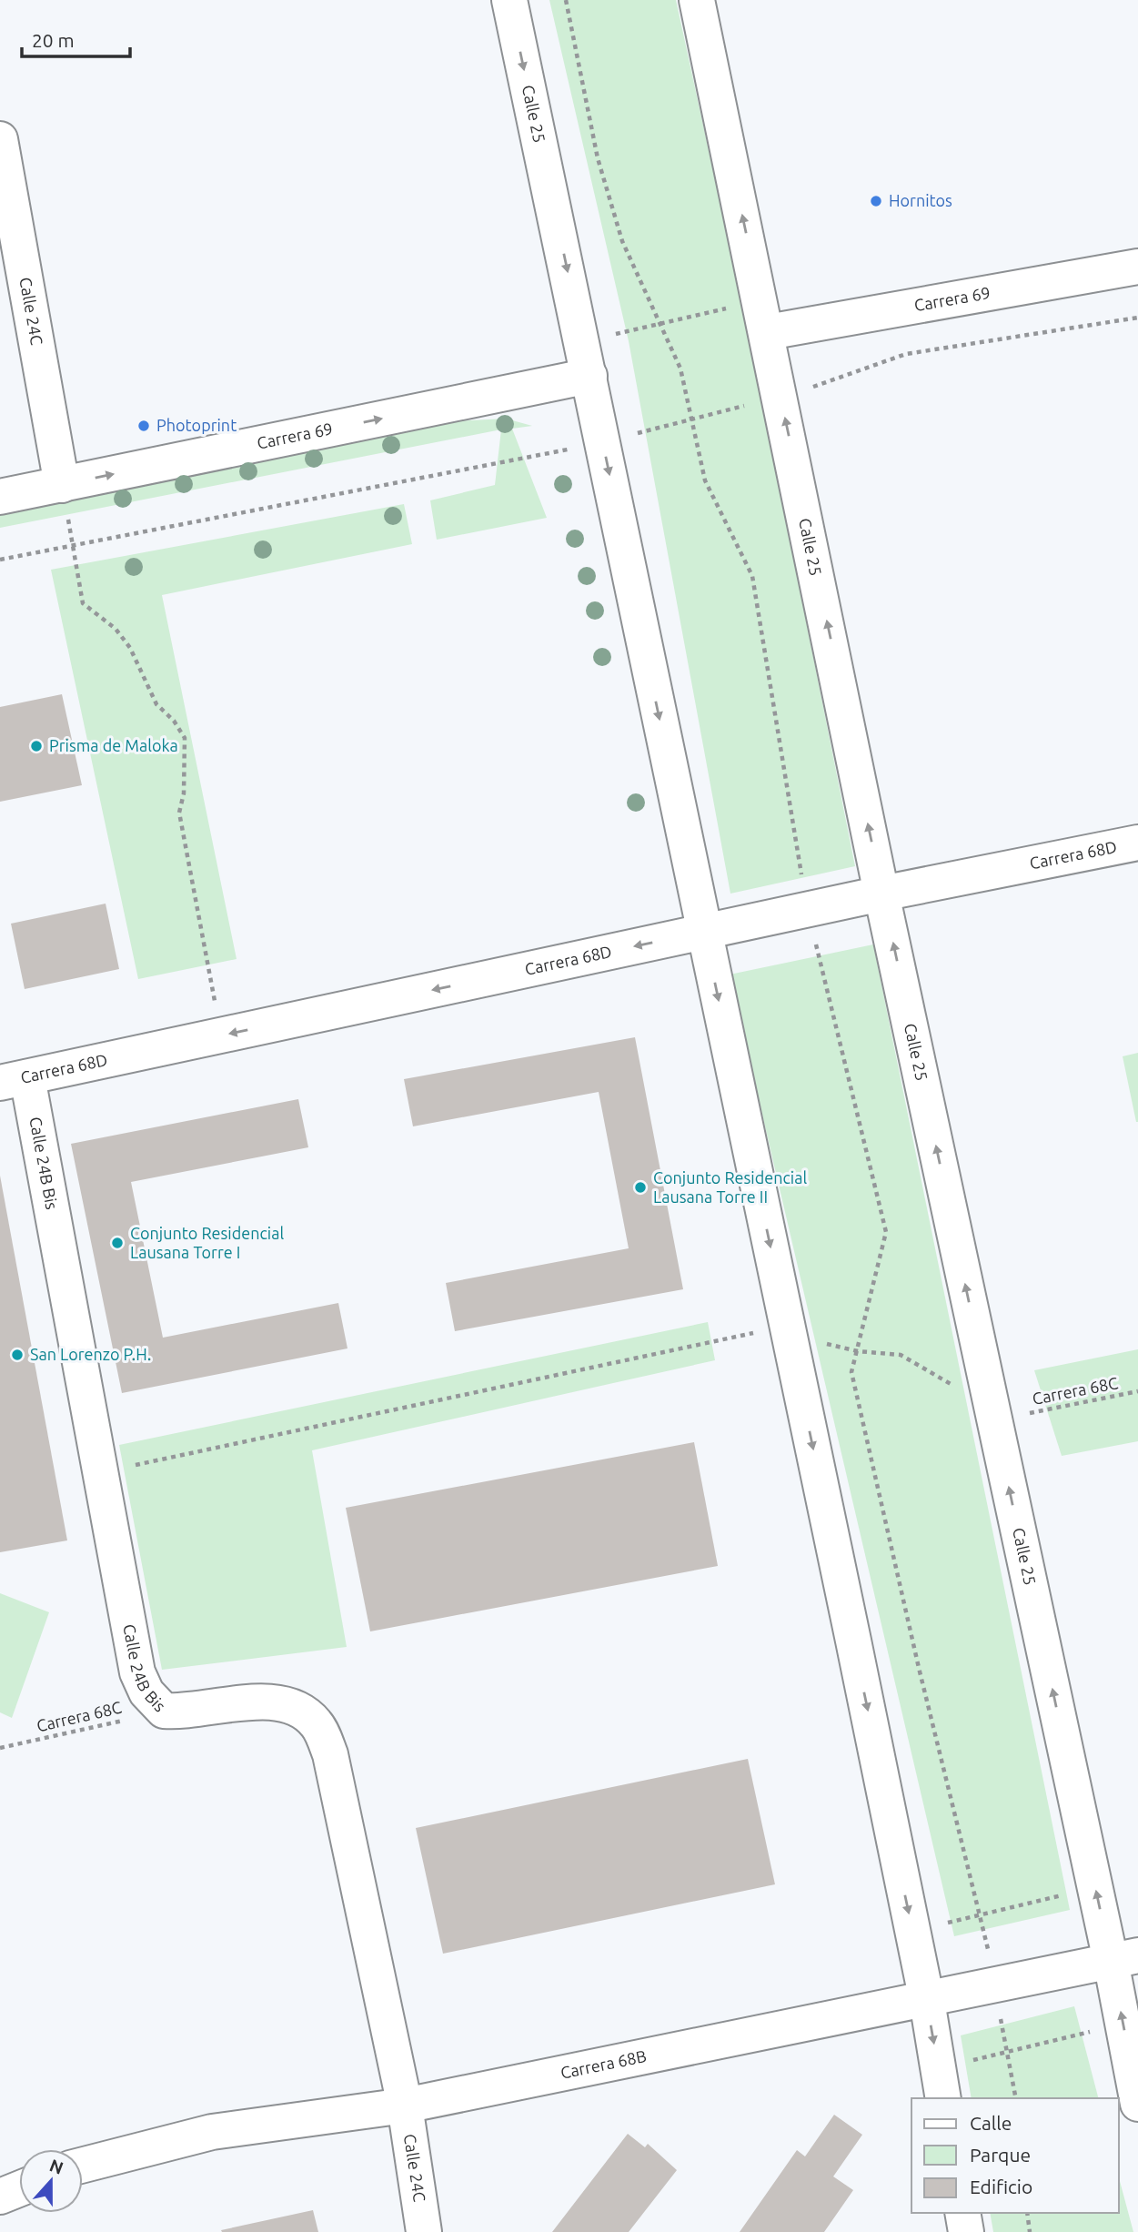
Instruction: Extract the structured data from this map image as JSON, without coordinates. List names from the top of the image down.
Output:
{
  "streets": {
    "street": [
      "Calle 25",
      "Carrera 69",
      "Calle 24C",
      "Carrera 68D",
      "Calle 24B Bis",
      "Carrera 68B"
    ],
    "path": ["Carrera 68C"]
  },
  "crossings": [
    ["Calle 25", "Carrera 69"],
    ["Calle 25", "Carrera 68D"],
    ["Calle 25", "Carrera 68C"],
    ["Calle 25", "Carrera 68B"],
    ["Carrera 69", "Calle 24C"],
    ["Calle 24C", "Calle 24B Bis"],
    ["Calle 24C", "Carrera 68B"],
    ["Carrera 68D", "Calle 24B Bis"],
    ["Calle 24B Bis", "Carrera 68C"],
    ["Calle 24B Bis", "Carrera 68B"]
  ],
  "one_way": ["Carrera 69", "Carrera 68D"],
  "places": [
    "Hornitos",
    "Photoprint",
    "Prisma de Maloka",
    "Conjunto Residencial Lausana Torre II",
    "Conjunto Residencial Lausana Torre I",
    "San Lorenzo P.H."
  ],
  "legend": ["Calle", "Parque", "Edificio"],
  "scale_bar": "20 m",
  "north": "top"
}
